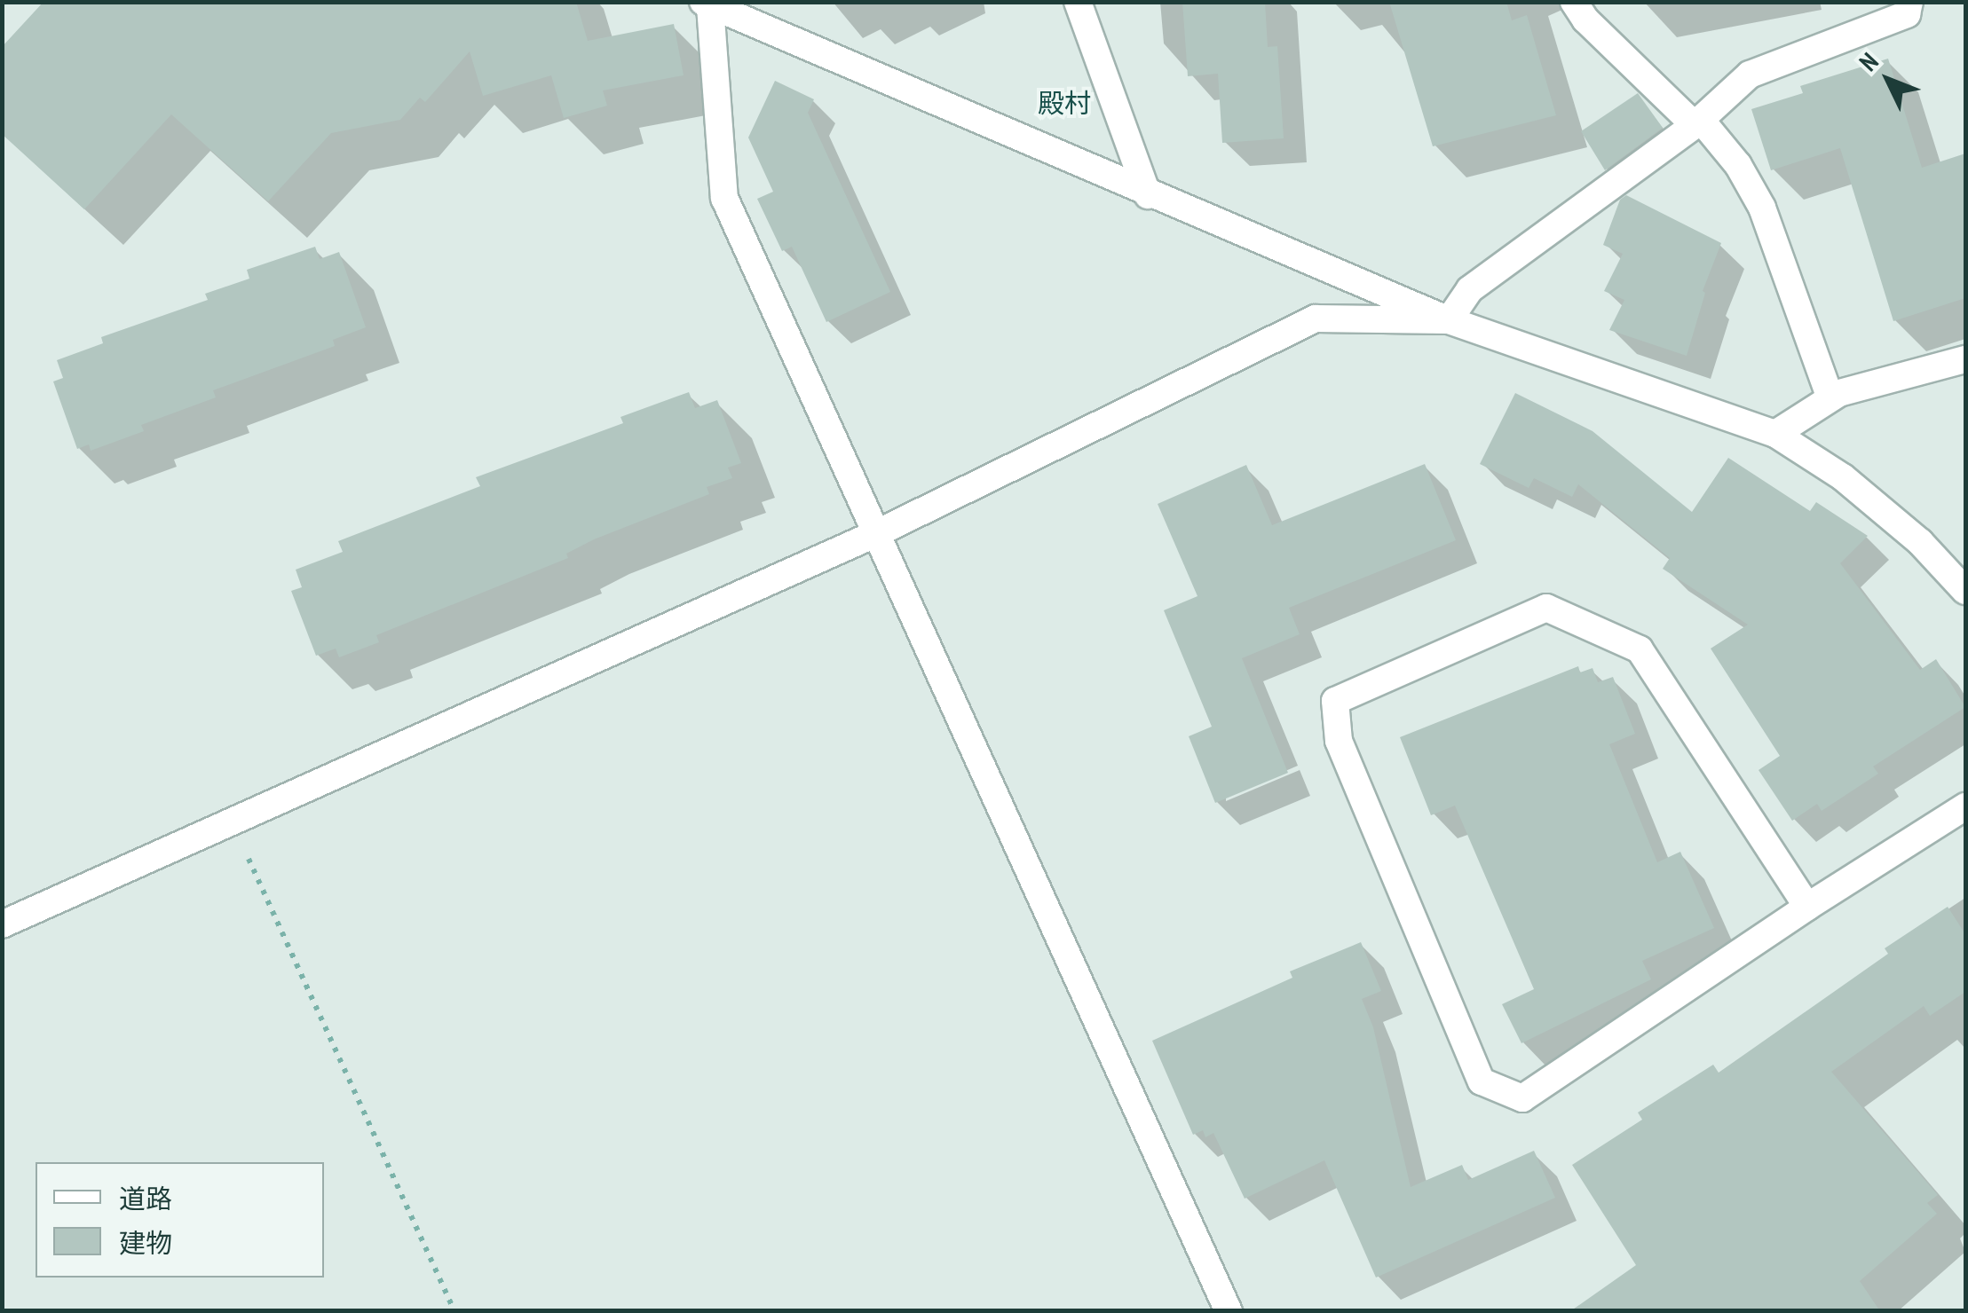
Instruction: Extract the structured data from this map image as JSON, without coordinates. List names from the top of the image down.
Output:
{
  "districts": ["殿村"],
  "legend": ["道路", "建物"],
  "north": "top left"
}
